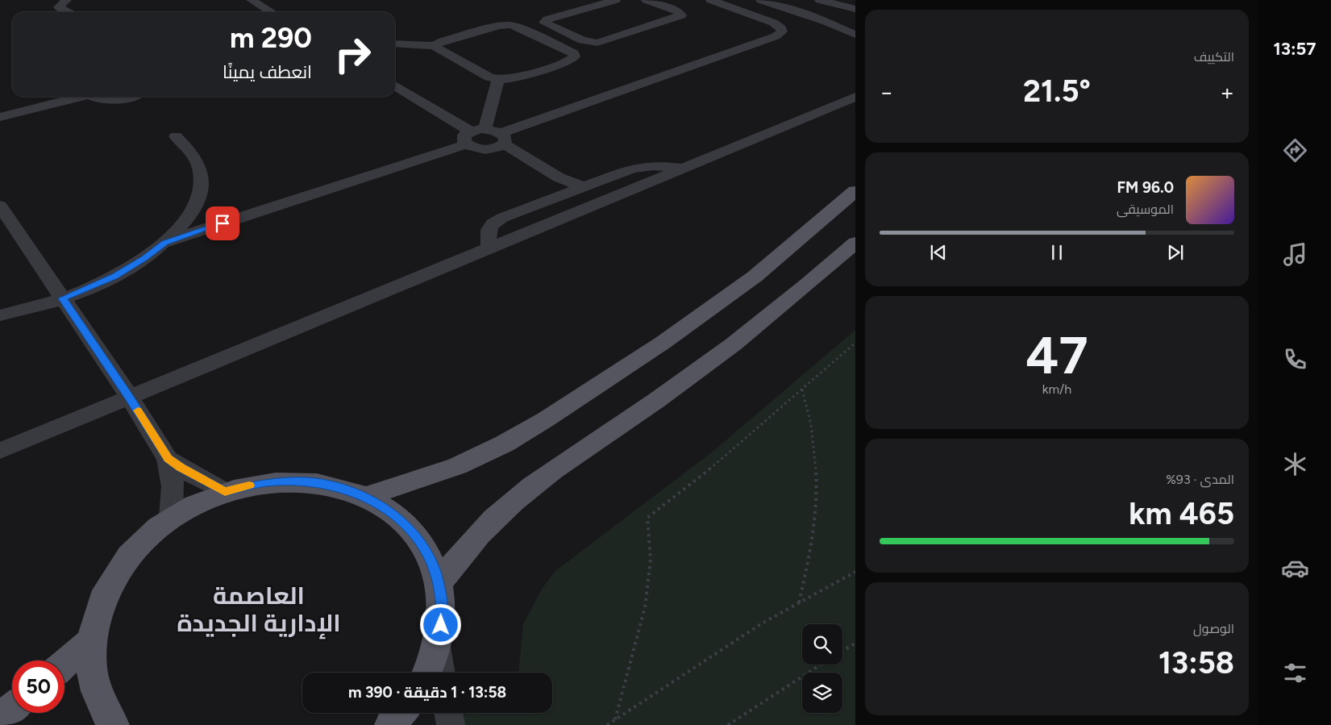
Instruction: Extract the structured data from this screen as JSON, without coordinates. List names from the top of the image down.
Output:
{
  "districts": ["العاصمة الإدارية الجديدة"],
  "page": {
    "tabs": "13:57",
    "tile": [
      "التكييف",
      ["47", "km/h"],
      ["المدى · 93%", "465 km"],
      ["الوصول", "13:58"]
    ],
    "turn": ["290 m", "انعطف يمينًا"],
    "heat": ["−", "21.5°", "+"],
    "song": ["96.0 FM", "الموسيقى"],
    "limit": "50",
    "trip": "13:58 · 1 دقيقة · 390 m"
  }
}
